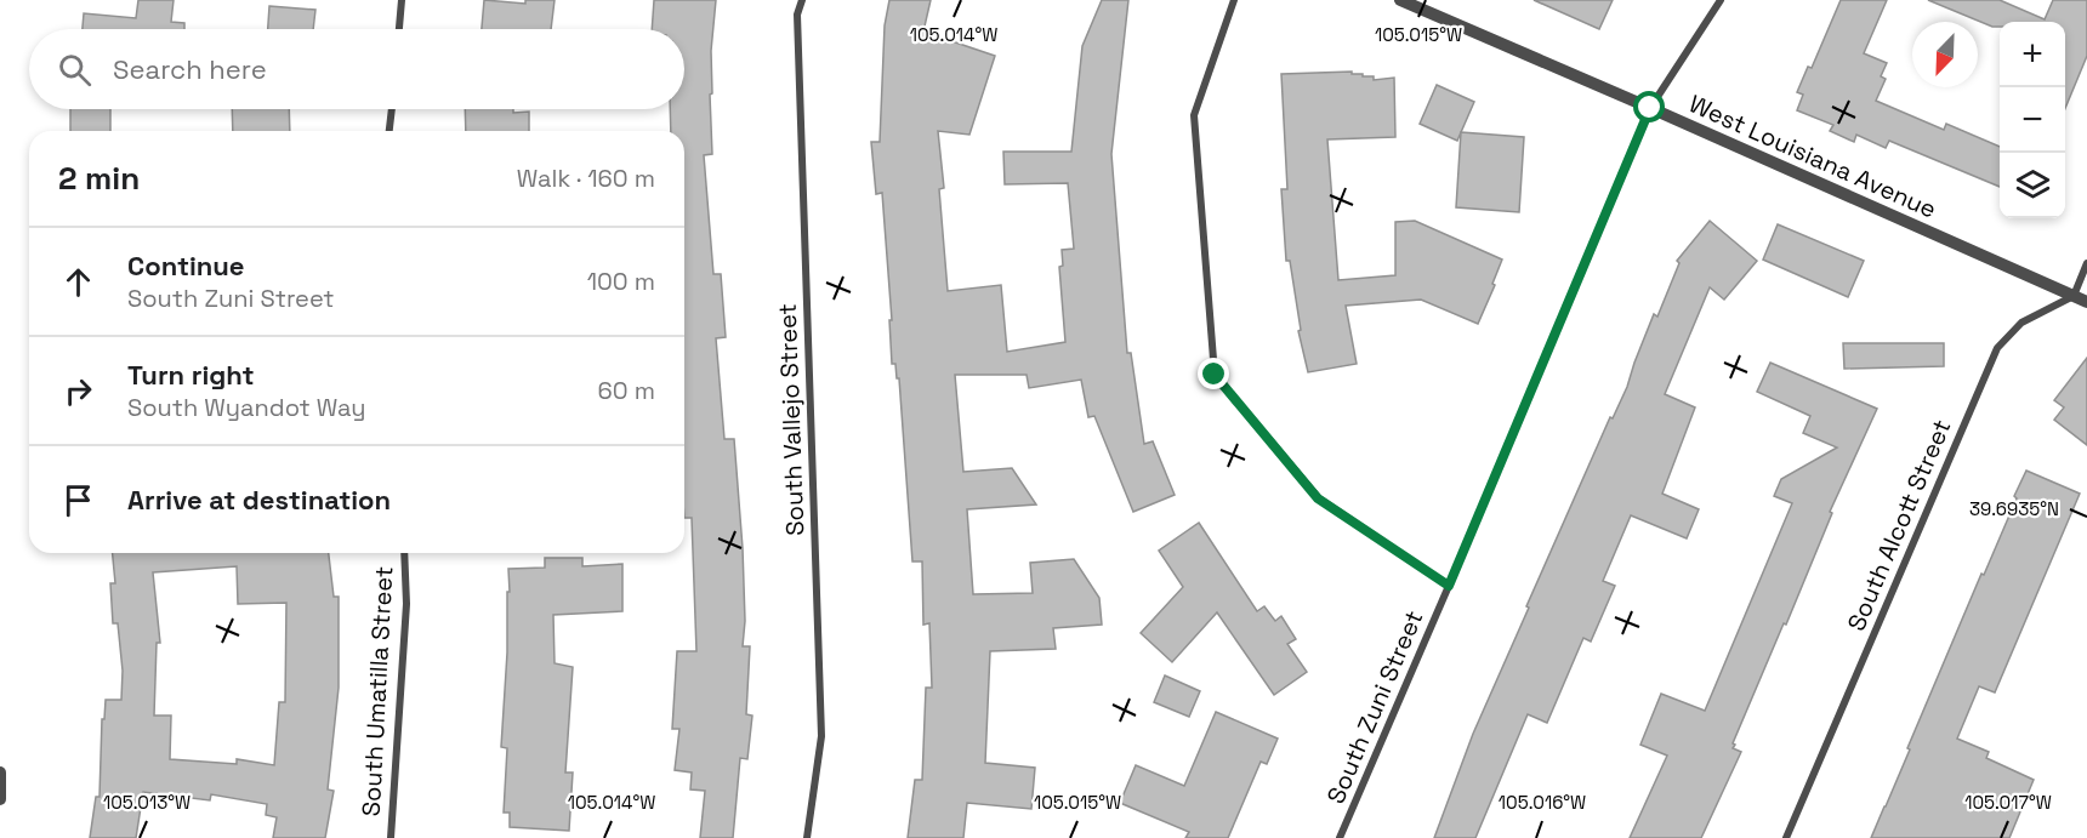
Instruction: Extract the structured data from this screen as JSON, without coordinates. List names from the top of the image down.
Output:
{
  "streets": {
    "street": [
      "West Louisiana Avenue",
      "South Vallejo Street",
      "South Alcott Street",
      "South Umatilla Street",
      "South Zuni Street"
    ]
  },
  "crossings": [
    ["West Louisiana Avenue", "South Alcott Street"],
    ["West Louisiana Avenue", "South Zuni Street"]
  ],
  "north": "bottom left",
  "page": {
    "map_buttons": ["+", "−"],
    "search": "Search here",
    "heading": ["2 min", "Walk · 160 m"],
    "list": [
      ["Continue", "South Zuni Street", "100 m"],
      ["Turn right", "South Wyandot Way", "60 m"],
      "Arrive at destination"
    ]
  },
  "coordinates": [
    "105.014°W",
    "105.015°W",
    "39.6935°N",
    "105.013°W",
    "105.016°W",
    "105.017°W"
  ]
}
